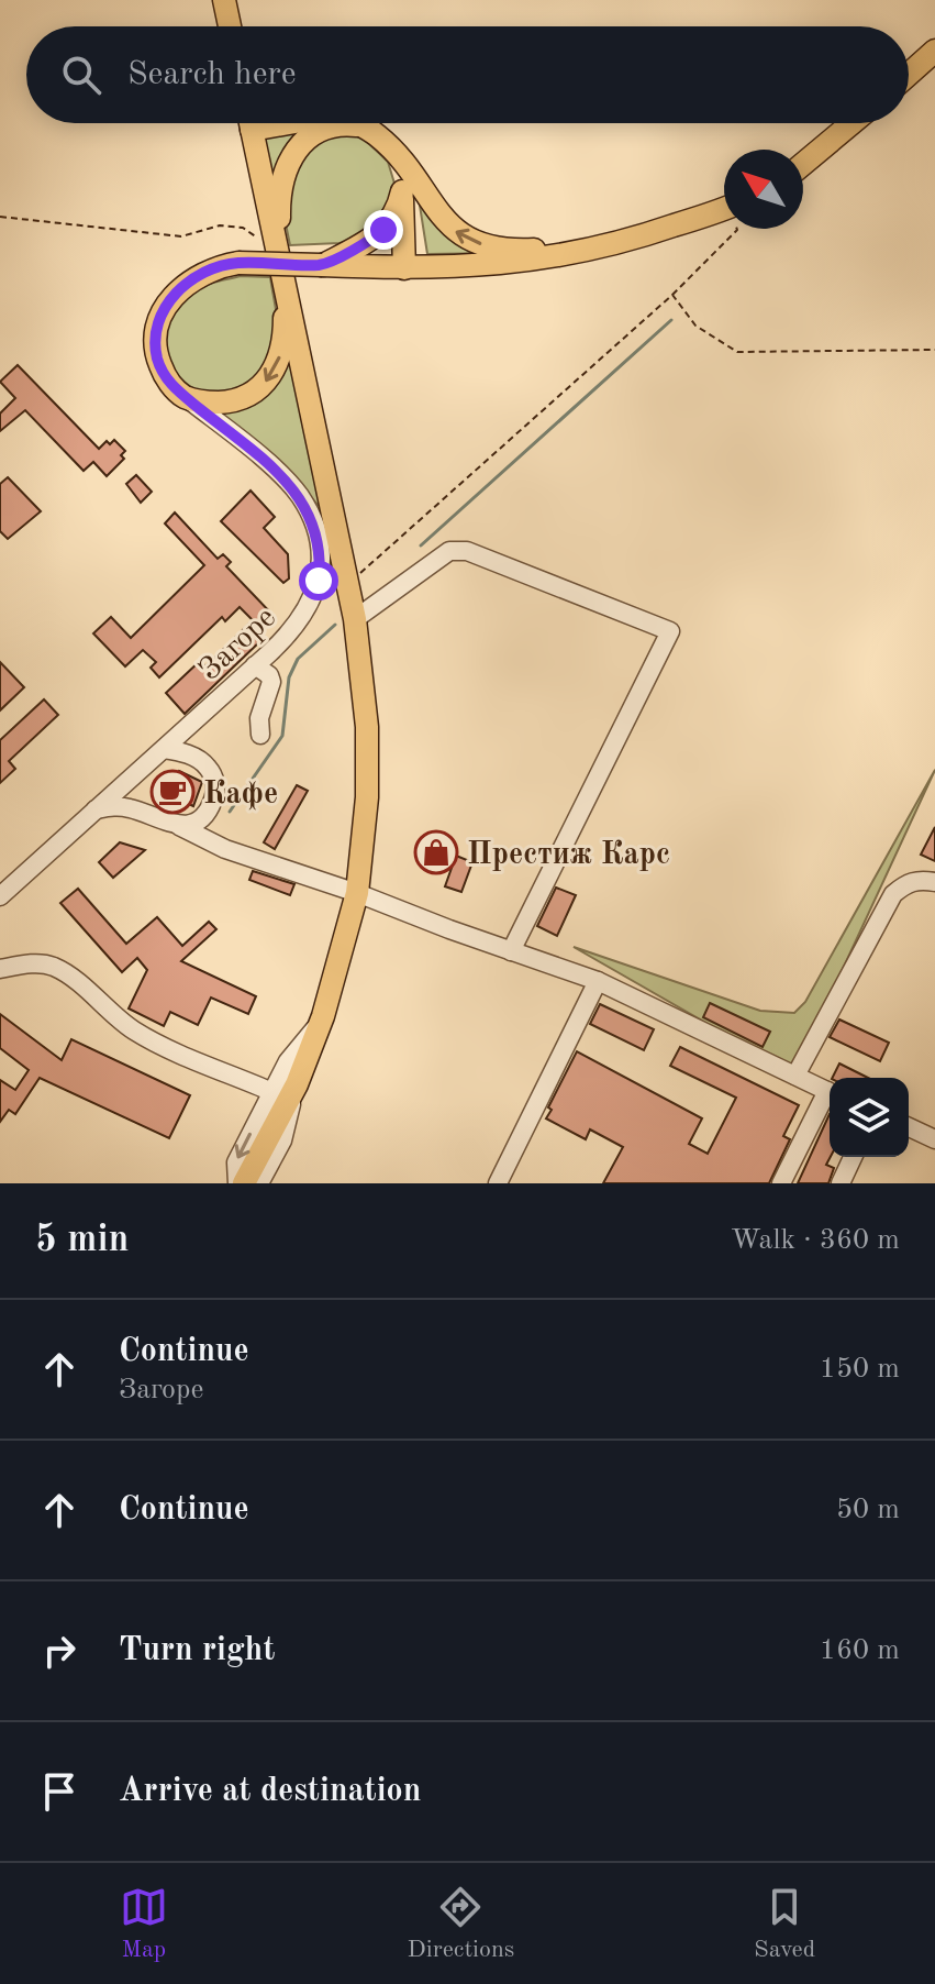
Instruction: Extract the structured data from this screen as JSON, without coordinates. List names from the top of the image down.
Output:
{
  "streets": {
    "street": ["Загоре"]
  },
  "places": {
    "cafe": ["Кафе"],
    "shop": ["Престиж Карс"]
  },
  "north": "top left",
  "page": {
    "search": "Search here",
    "heading": ["5 min", "Walk · 360 m"],
    "list": [
      ["Continue", "Загоре", "150 m"],
      ["Continue", "50 m"],
      ["Turn right", "160 m"],
      "Arrive at destination"
    ],
    "nav": ["Map", "Directions", "Saved"]
  }
}
